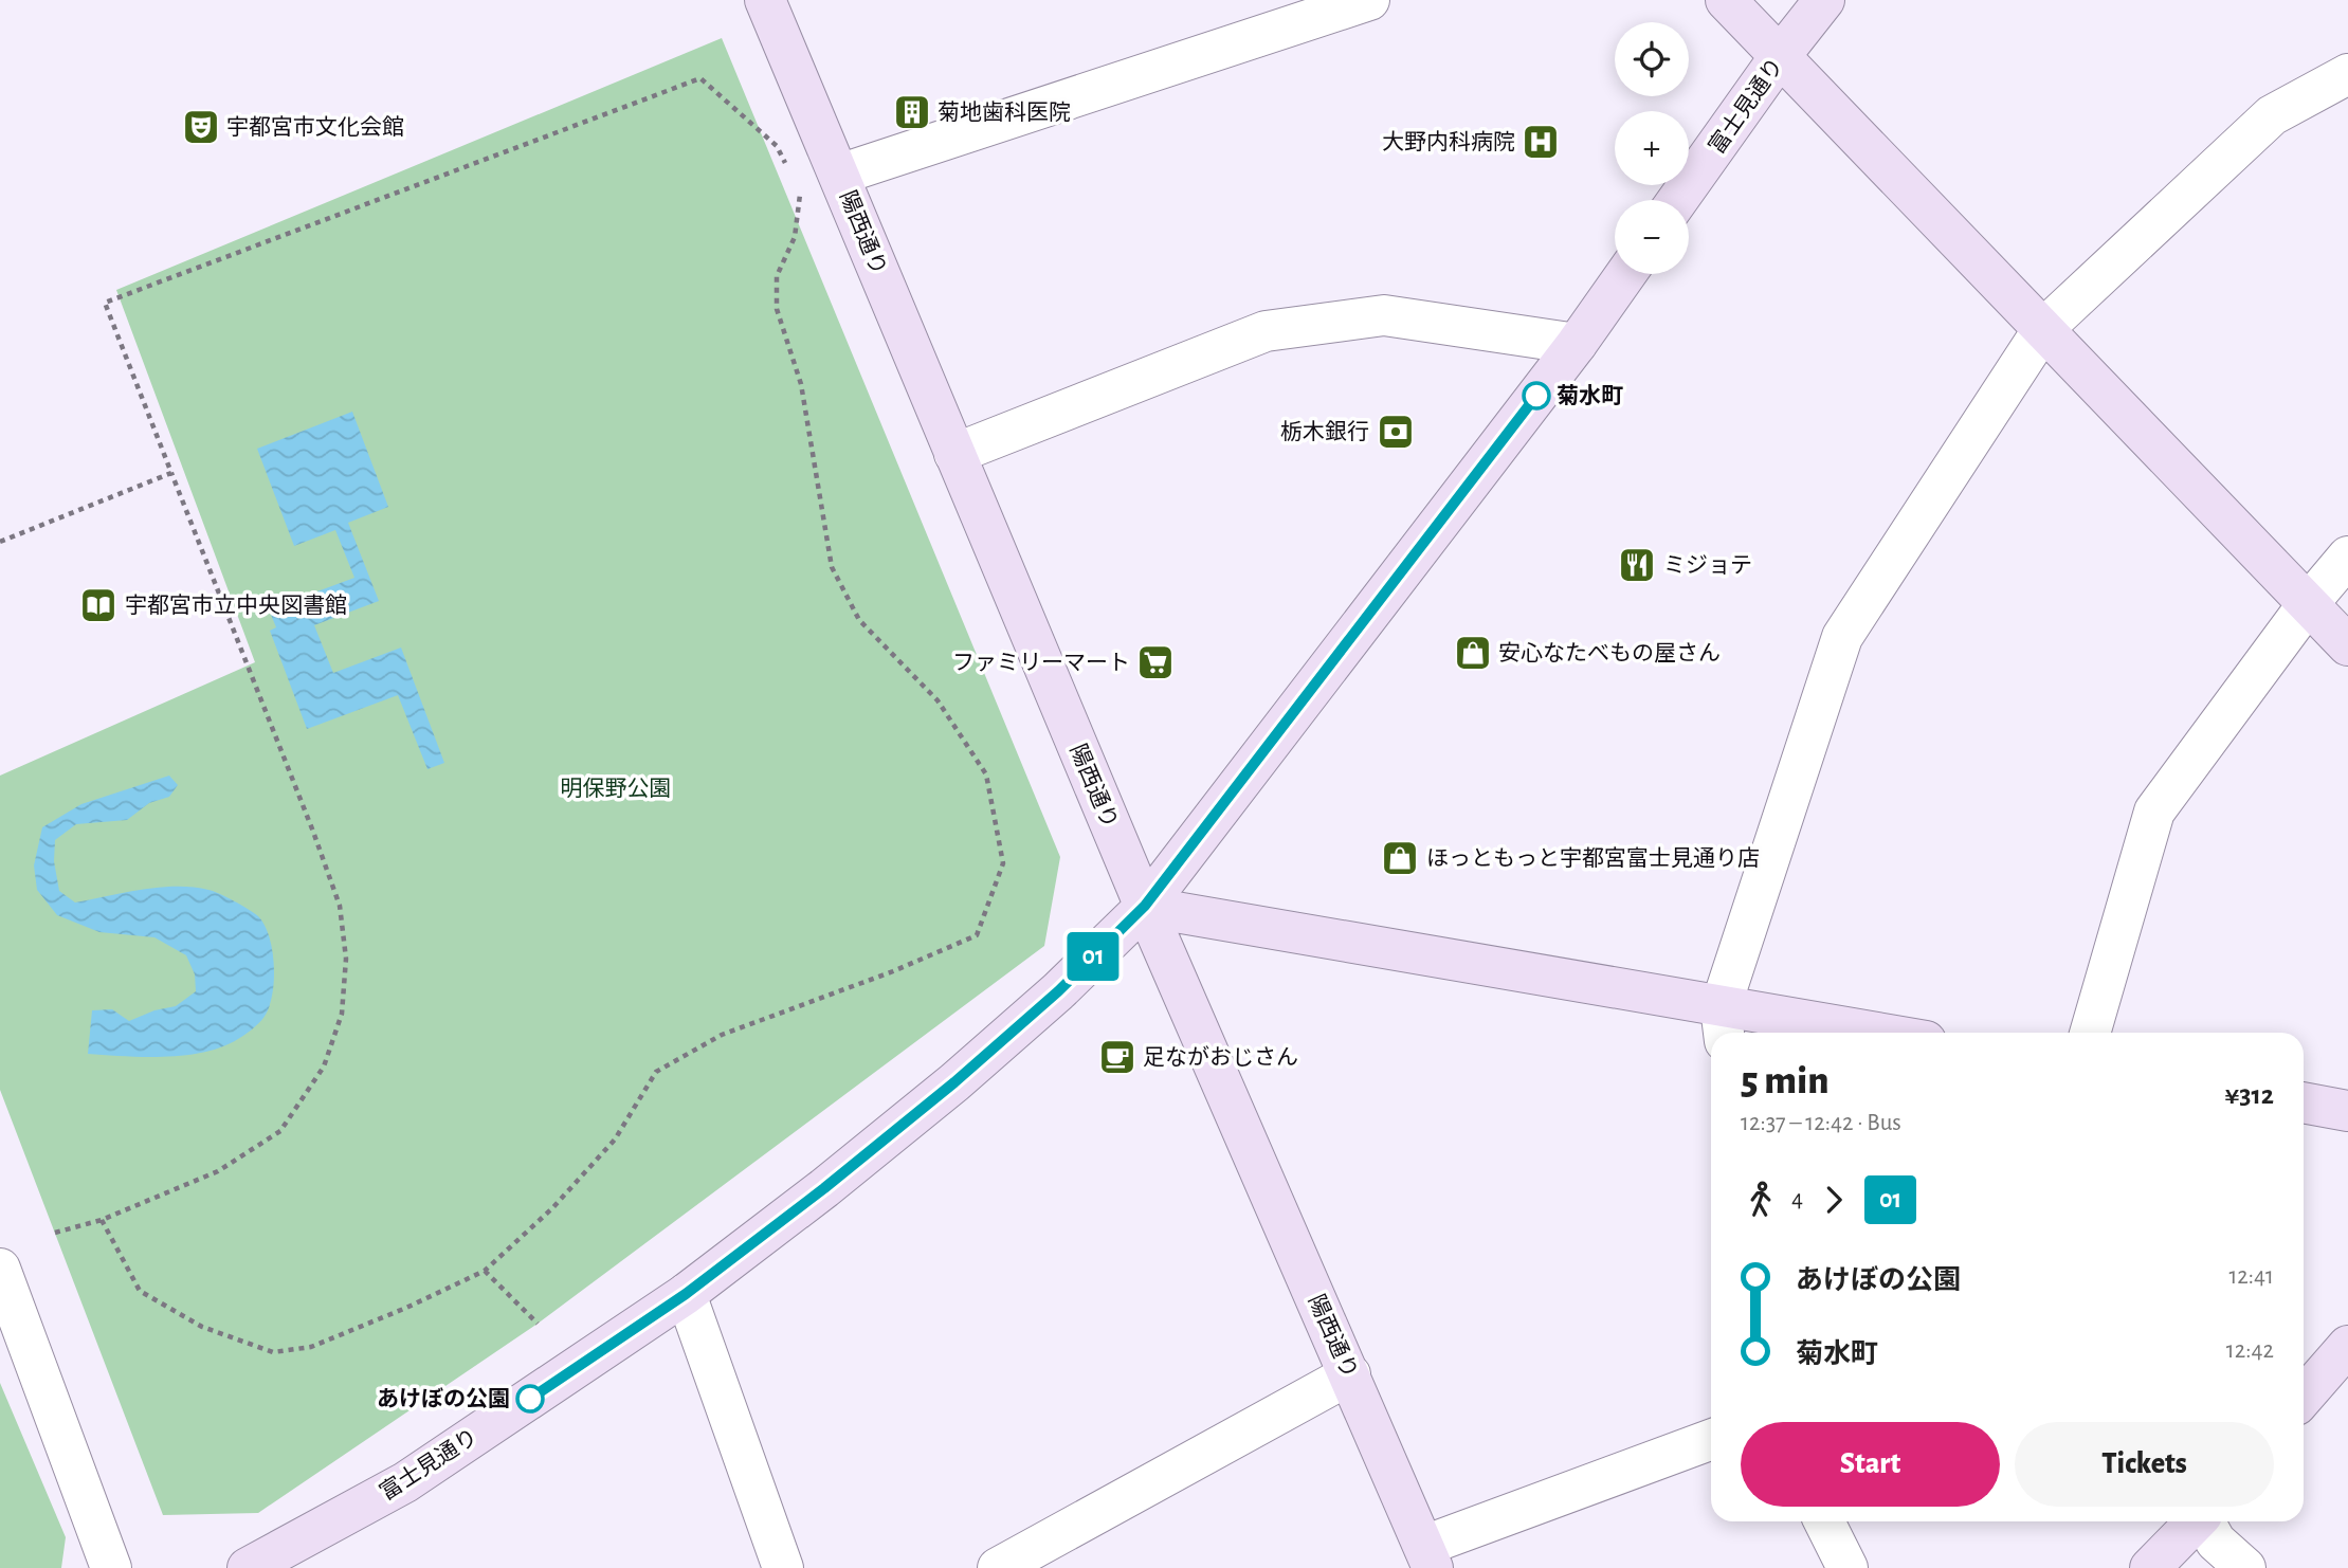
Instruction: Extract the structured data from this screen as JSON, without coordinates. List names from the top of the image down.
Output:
{
  "streets": {
    "street": ["富士見通り", "陽西通り"]
  },
  "crossings": [
    ["富士見通り", "陽西通り"]
  ],
  "parks": ["明保野公園"],
  "places": {
    "building": ["菊地歯科医院"],
    "theatre": ["宇都宮市文化会館"],
    "hospital": ["大野内科病院"],
    "other": ["菊水町", "あけぼの公園"],
    "bank": ["栃木銀行"],
    "restaurant": ["ミジョテ"],
    "library": ["宇都宮市立中央図書館"],
    "shop": ["安心なたべもの屋さん", "ほっともっと宇都宮富士見通り店"],
    "supermarket": ["ファミリーマート"],
    "cafe": ["足ながおじさん"]
  },
  "lines": ["bus line 01"],
  "page": {
    "on_map": "01",
    "map_buttons": ["+", "−"],
    "heading": ["5 min", "12:37 – 12:42 · Bus", "¥312"],
    "legs": ["4", "01"],
    "list": [
      {
        "name": "あけぼの公園",
        "value": "12:41"
      },
      {
        "name": "菊水町",
        "value": "12:42"
      }
    ],
    "buttons": ["Start", "Tickets"]
  }
}
